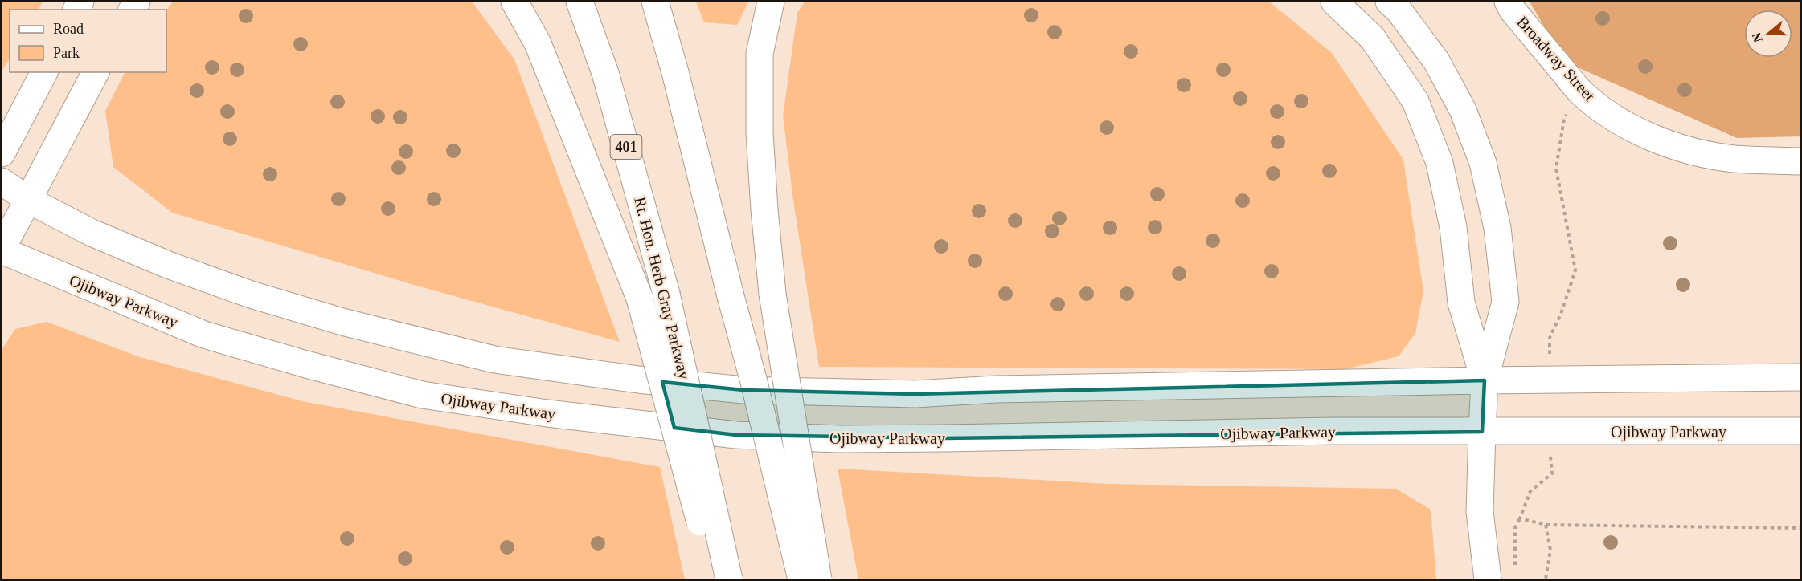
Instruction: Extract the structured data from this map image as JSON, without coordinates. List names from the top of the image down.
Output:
{
  "streets": {
    "main road": [
      "Broadway Street",
      "401",
      "Rt. Hon. Herb Gray Parkway",
      "Ojibway Parkway"
    ]
  },
  "legend": ["Road", "Park"],
  "north": "left"
}
